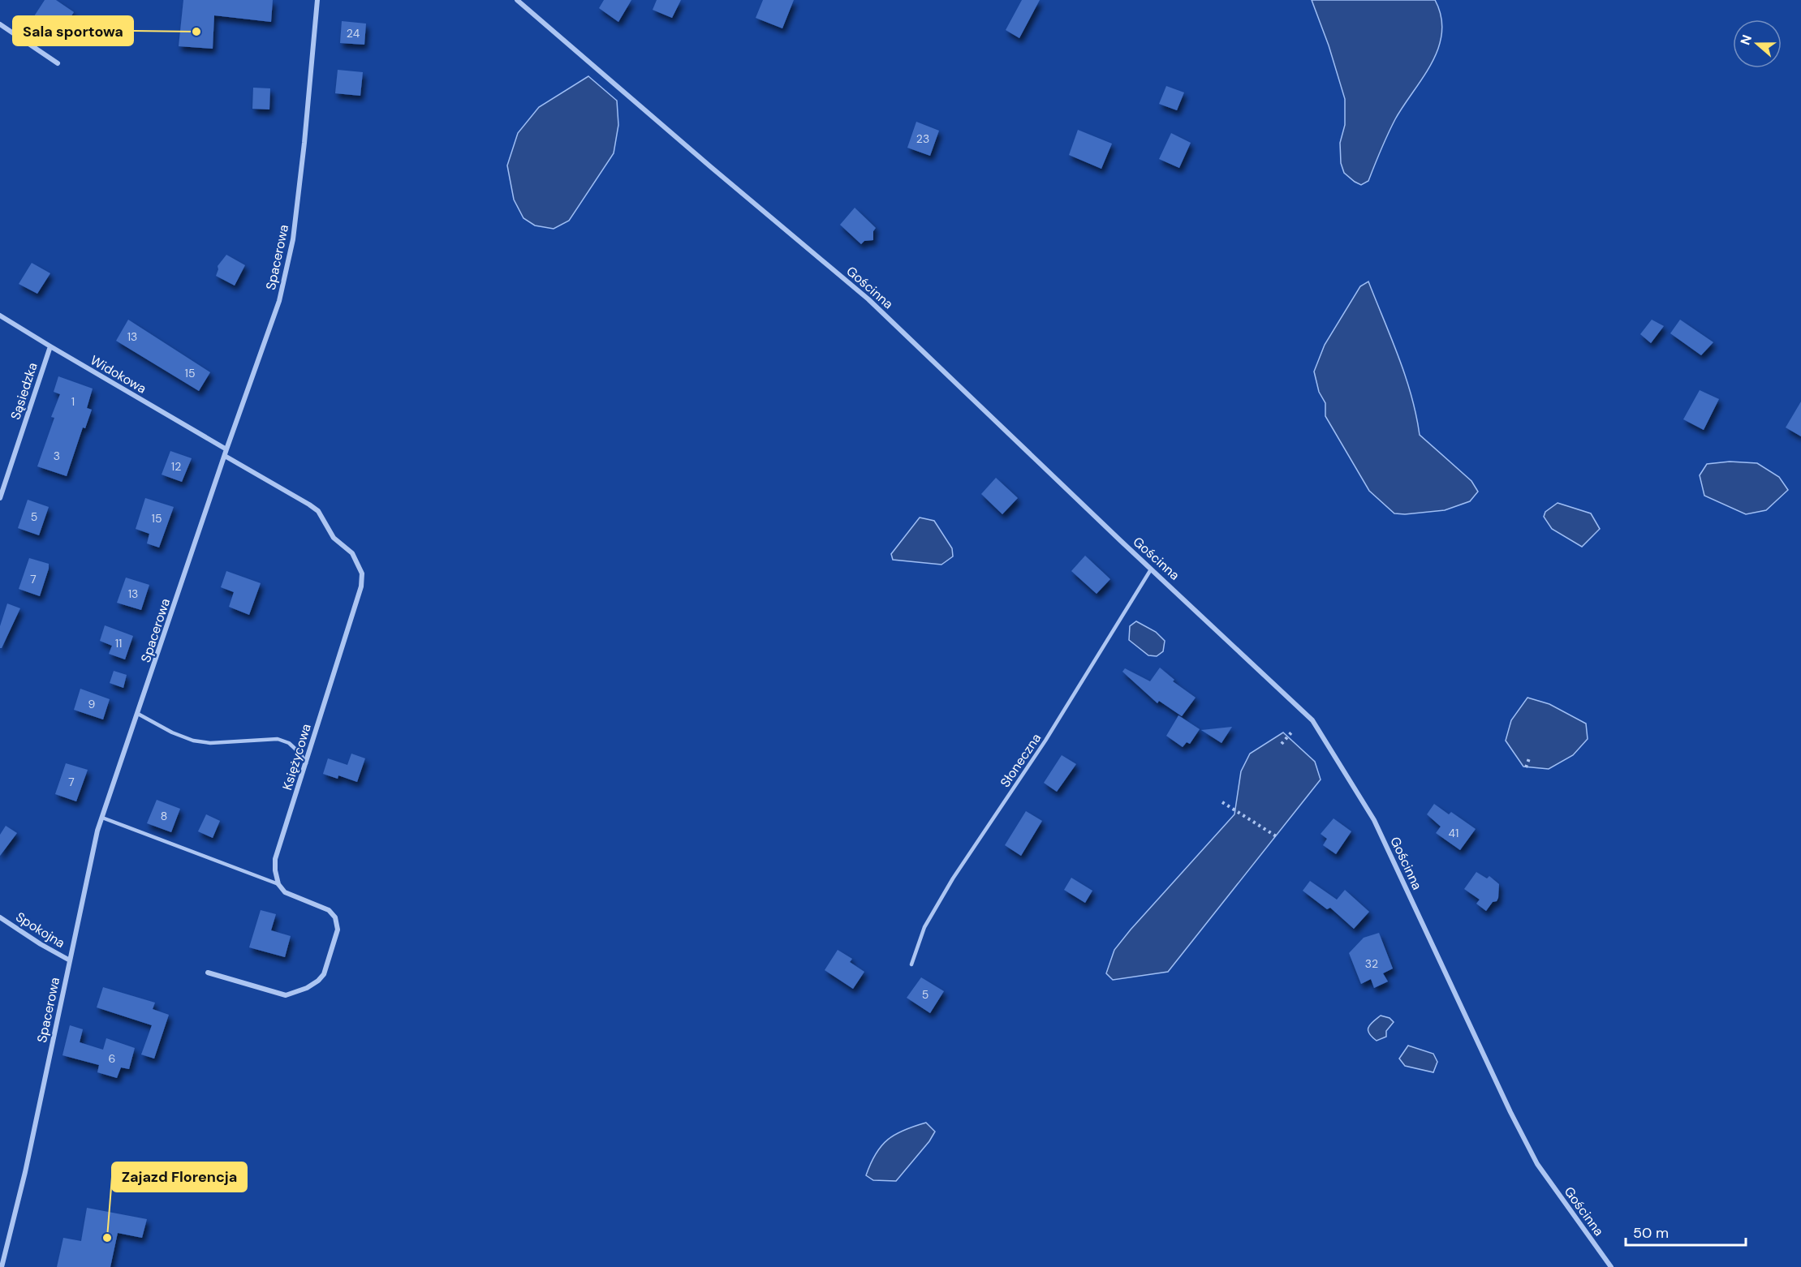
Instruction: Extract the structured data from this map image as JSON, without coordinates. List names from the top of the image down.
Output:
{
  "streets": {
    "street": [
      "Spacerowa",
      "Gościnna",
      "Widokowa",
      "Sąsiedzka",
      "Księżycowa",
      "Spokojna"
    ],
    "lane": ["Słoneczna"]
  },
  "crossings": [
    ["Spacerowa", "Widokowa"],
    ["Spacerowa", "Księżycowa"],
    ["Spacerowa", "Spokojna"],
    ["Gościnna", "Słoneczna"],
    ["Widokowa", "Sąsiedzka"]
  ],
  "places": ["Sala sportowa", "Zajazd Florencja"],
  "house_numbers": [
    "24",
    "23",
    "13",
    "15",
    "1",
    "3",
    "12",
    "5",
    "15",
    "7",
    "13",
    "11",
    "9",
    "7",
    "8",
    "41",
    "32",
    "5",
    "6"
  ],
  "scale_bar": "50 m",
  "north": "left"
}
